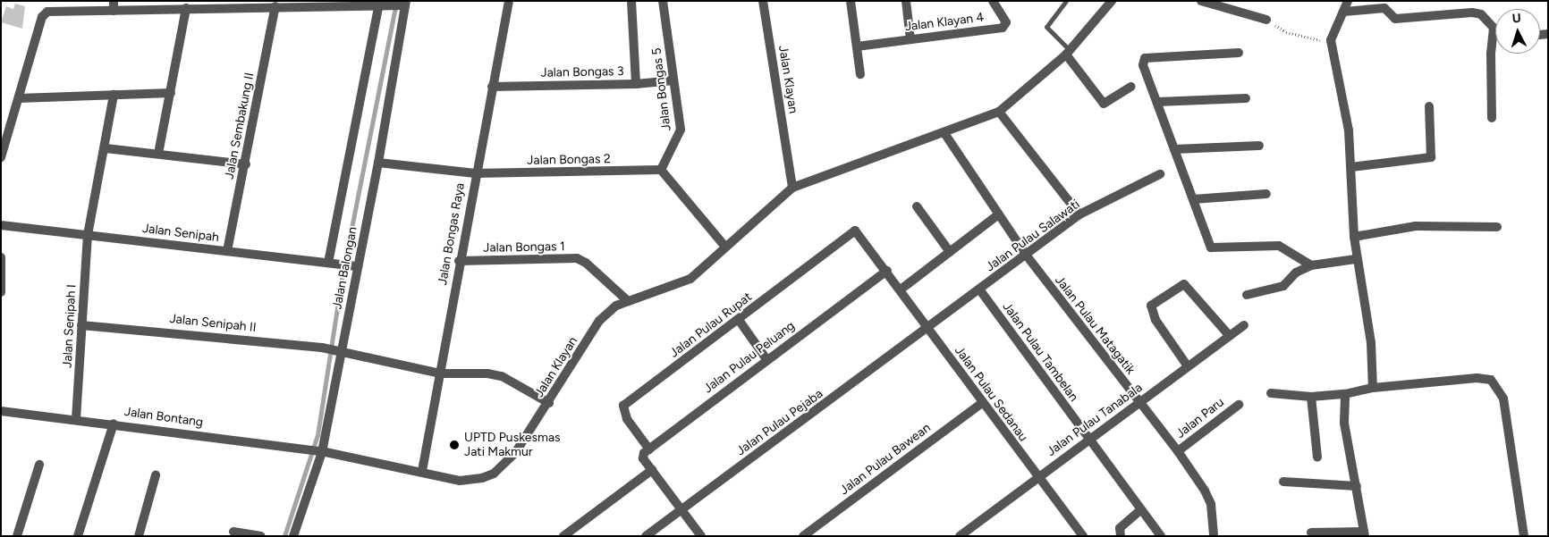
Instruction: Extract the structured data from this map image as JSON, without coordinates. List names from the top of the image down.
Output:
{
  "streets": {
    "street": [
      "Jalan Klayan 4",
      "Jalan Bongas 3",
      "Jalan Klayan",
      "Jalan Bongas 5",
      "Jalan Sembakung II",
      "Jalan Bongas 2",
      "Jalan Senipah",
      "Jalan Bongas Raya",
      "Jalan Pulau Salawati",
      "Jalan Bongas 1",
      "Jalan Balongan",
      "Jalan Senipah II",
      "Jalan Pulau Rupat",
      "Jalan Pulau Matagatik",
      "Jalan Senipah I",
      "Jalan Pulau Tambelan",
      "Jalan Pulau Peluang",
      "Jalan Pulau Sedanau",
      "Jalan Bontang",
      "Jalan Paru",
      "Jalan Pulau Tanabala",
      "Jalan Pulau Pejaba",
      "Jalan Pulau Bawean"
    ]
  },
  "crossings": [
    ["Jalan Bongas 3", "Jalan Bongas 5"],
    ["Jalan Bongas 3", "Jalan Bongas Raya"],
    ["Jalan Klayan", "Jalan Bongas Raya"],
    ["Jalan Klayan", "Jalan Bongas 1"],
    ["Jalan Klayan", "Jalan Balongan"],
    ["Jalan Klayan", "Jalan Senipah II"],
    ["Jalan Klayan", "Jalan Pulau Matagatik"],
    ["Jalan Klayan", "Jalan Bontang"],
    ["Jalan Bongas 5", "Jalan Bongas 2"],
    ["Jalan Sembakung II", "Jalan Senipah"],
    ["Jalan Bongas 2", "Jalan Bongas Raya"],
    ["Jalan Bongas 2", "Jalan Balongan"],
    ["Jalan Senipah", "Jalan Balongan"],
    ["Jalan Senipah", "Jalan Senipah I"],
    ["Jalan Bongas Raya", "Jalan Bongas 1"],
    ["Jalan Bongas Raya", "Jalan Senipah II"],
    ["Jalan Pulau Salawati", "Jalan Pulau Matagatik"],
    ["Jalan Pulau Salawati", "Jalan Pulau Tambelan"],
    ["Jalan Pulau Salawati", "Jalan Pulau Sedanau"],
    ["Jalan Pulau Salawati", "Jalan Pulau Pejaba"],
    ["Jalan Balongan", "Jalan Senipah II"],
    ["Jalan Balongan", "Jalan Bontang"],
    ["Jalan Senipah II", "Jalan Senipah I"],
    ["Jalan Pulau Rupat", "Jalan Pulau Peluang"],
    ["Jalan Pulau Rupat", "Jalan Pulau Sedanau"],
    ["Jalan Pulau Matagatik", "Jalan Paru"],
    ["Jalan Pulau Matagatik", "Jalan Pulau Tanabala"],
    ["Jalan Senipah I", "Jalan Bontang"],
    ["Jalan Pulau Tambelan", "Jalan Pulau Tanabala"],
    ["Jalan Pulau Peluang", "Jalan Pulau Sedanau"],
    ["Jalan Pulau Sedanau", "Jalan Pulau Tanabala"],
    ["Jalan Pulau Sedanau", "Jalan Pulau Pejaba"],
    ["Jalan Pulau Sedanau", "Jalan Pulau Bawean"]
  ],
  "places": ["UPTD Puskesmas Jati Makmur"],
  "north": "top"
}
